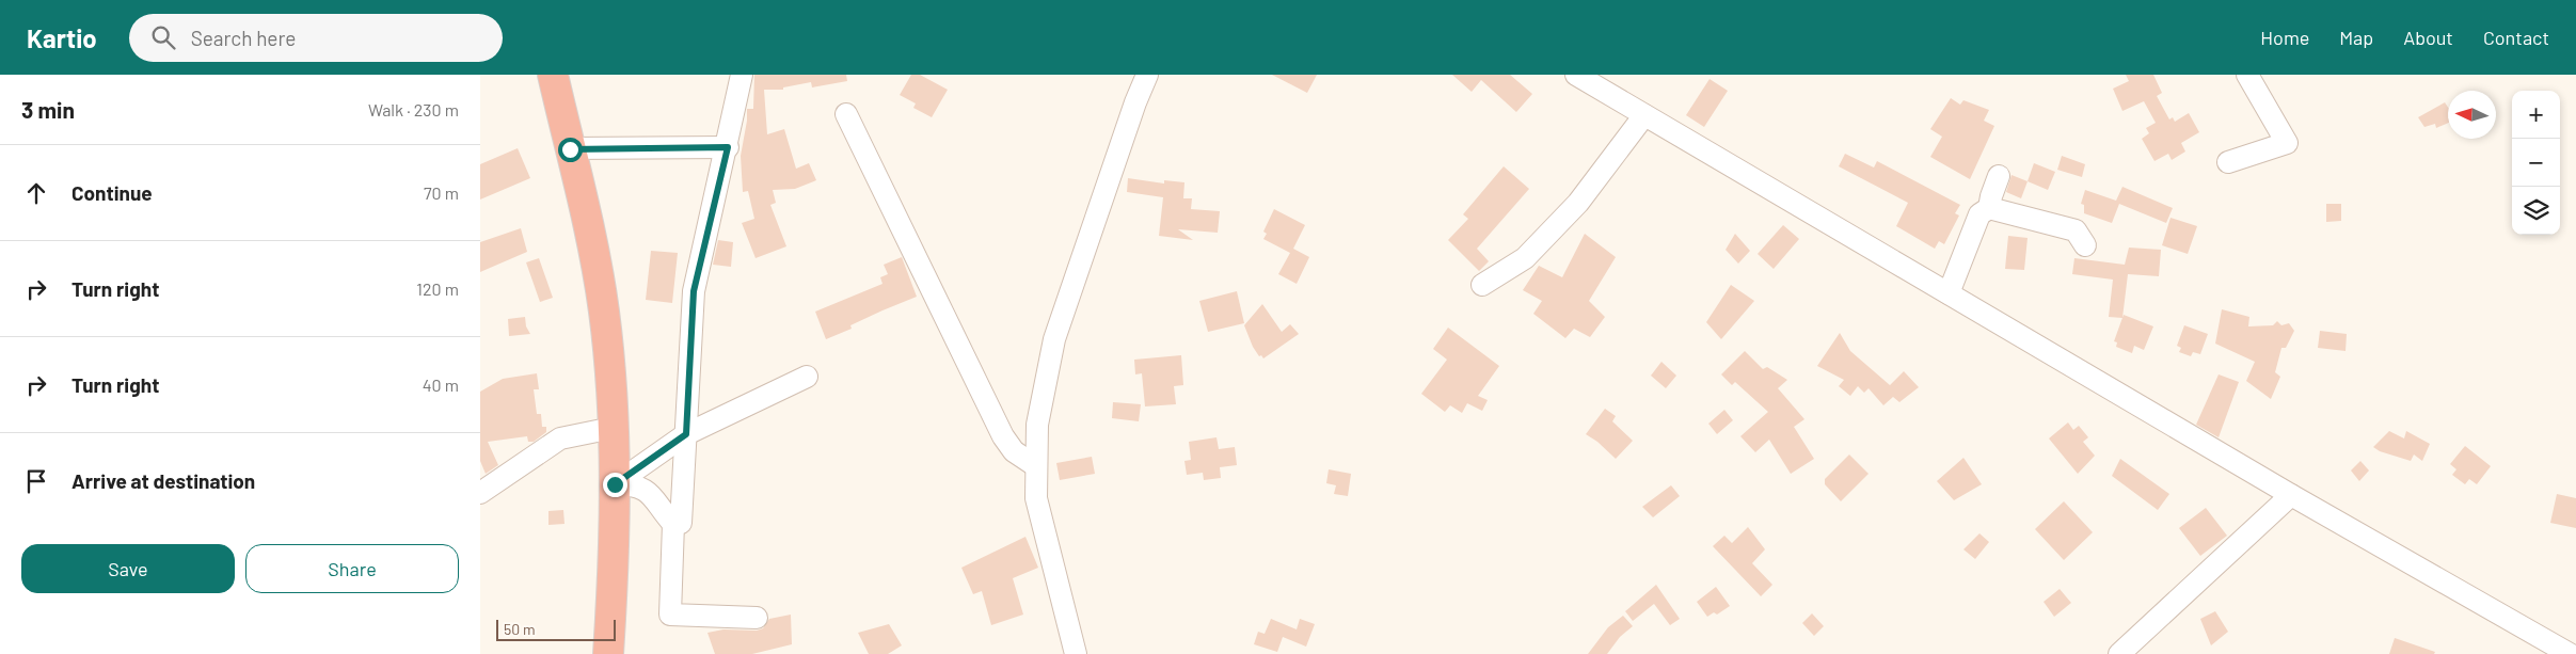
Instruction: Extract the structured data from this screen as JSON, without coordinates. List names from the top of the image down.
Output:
{
  "scale_bar": "50 m",
  "north": "left",
  "page": {
    "header": "Kartio",
    "search": "Search here",
    "nav": [
      "Home",
      "Map",
      "About",
      "Contact"
    ],
    "heading": ["3 min", "Walk · 230 m"],
    "map_buttons": ["+", "−"],
    "list": [
      ["Continue", "70 m"],
      ["Turn right", "120 m"],
      ["Turn right", "40 m"],
      "Arrive at destination"
    ],
    "buttons": ["Save", "Share"],
    "scale": "50 m"
  }
}
